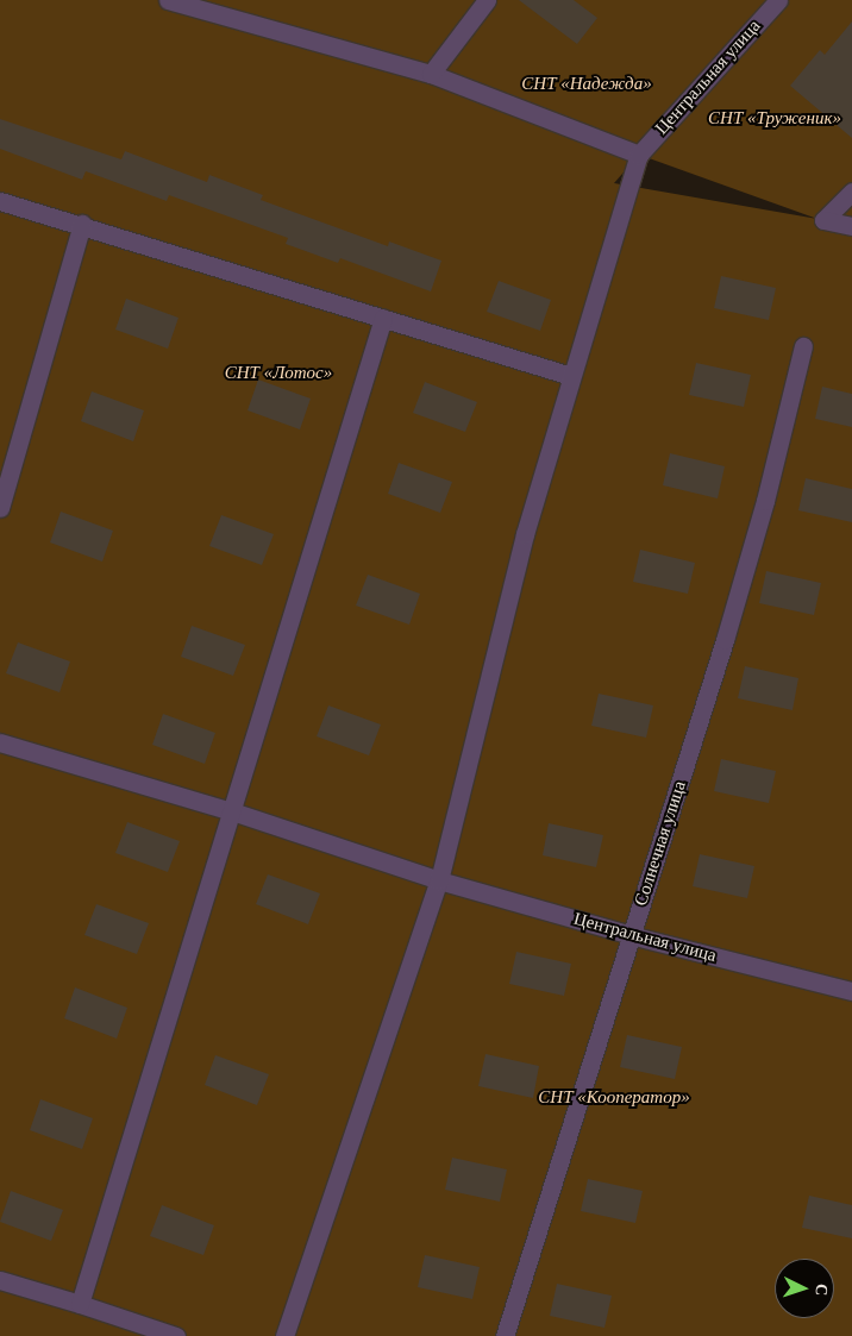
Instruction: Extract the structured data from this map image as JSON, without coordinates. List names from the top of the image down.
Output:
{
  "streets": {
    "street": ["Центральная улица", "Солнечная улица"]
  },
  "crossings": [
    ["Центральная улица", "Солнечная улица"]
  ],
  "parks": [
    "СНТ «Надежда»",
    "СНТ «Труженик»",
    "СНТ «Лотос»",
    "СНТ «Кооператор»"
  ],
  "north": "right"
}
